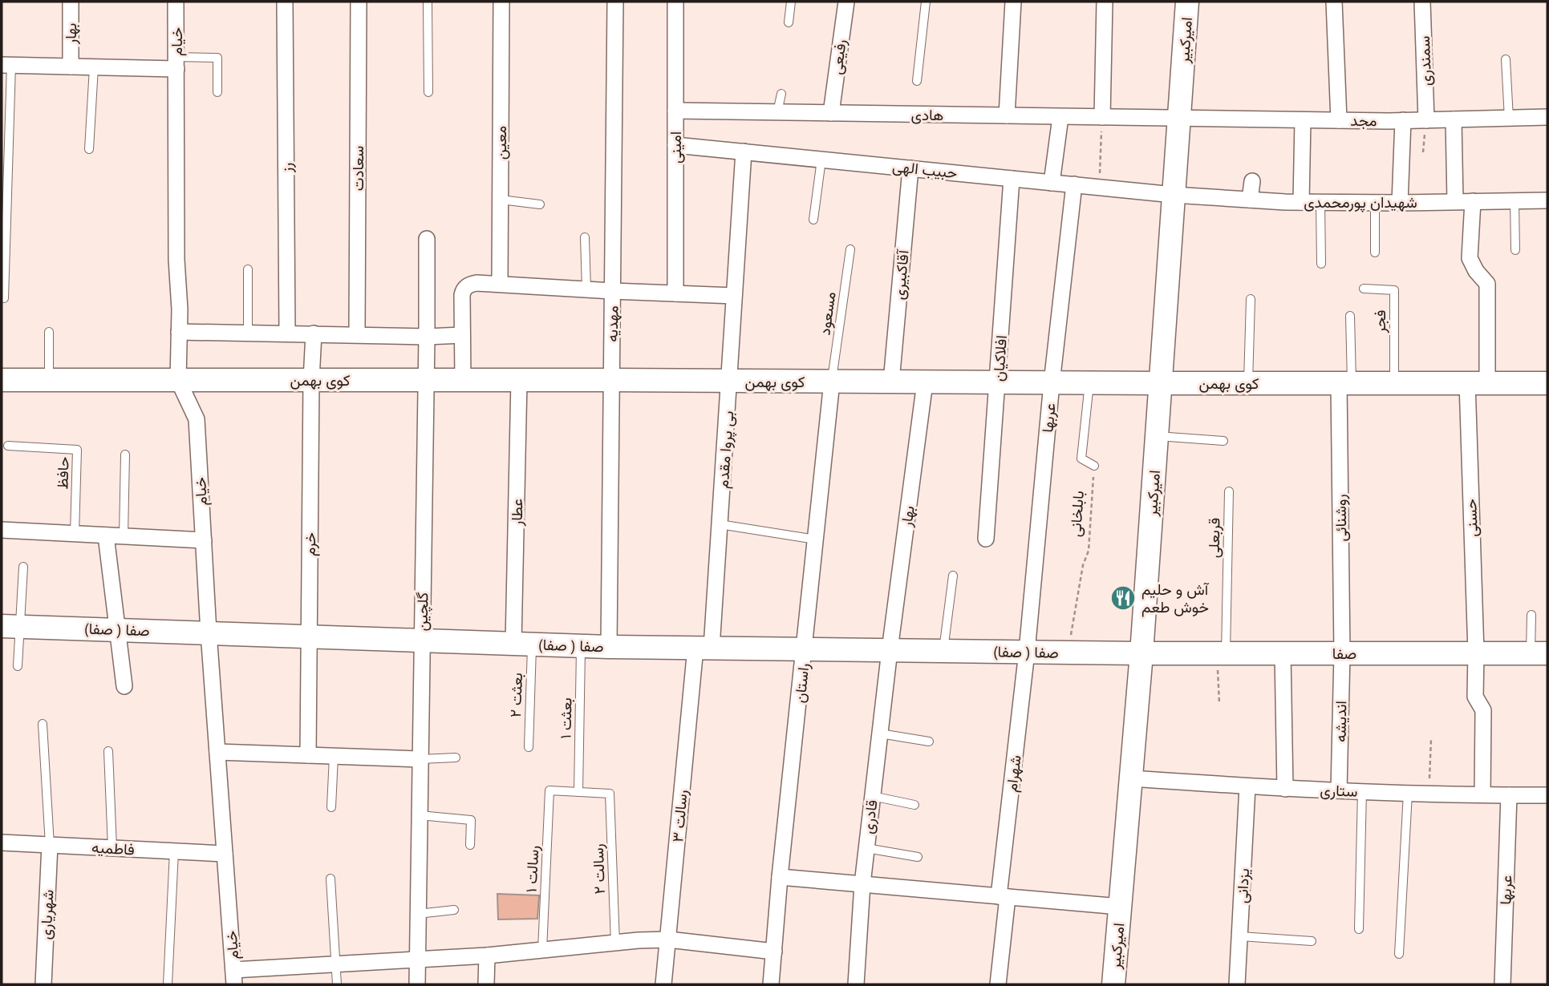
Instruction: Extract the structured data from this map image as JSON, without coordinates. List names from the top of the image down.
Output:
{
  "streets": {
    "street": [
      "بهار",
      "امیرکبیر",
      "خیام",
      "رفیعی",
      "سمندری",
      "هادی",
      "مجد",
      "معین",
      "امینی",
      "رز",
      "سعادت",
      "حبیب الهی",
      "شهیدان پورمحمدی",
      "آقاکبیری",
      "مهدیه",
      "افلاکیان",
      "کوی بهمن",
      "عربها",
      "بی پروا مقدم",
      "عطار",
      "روشنائی",
      "حسنی",
      "خرم",
      "گلچین",
      "صفا ( صفا)",
      "صفا",
      "راستان",
      "اندیشه",
      "شهرام",
      "ستاری",
      "رسالت ۳",
      "قادری",
      "فاطمیه",
      "یزدانی",
      "شهریاری"
    ],
    "lane": [
      "مسعود",
      "فجر",
      "حافظ",
      "قربعلی",
      "بعثت ۲",
      "بعثت ۱",
      "رسالت ۱",
      "رسالت ۲"
    ],
    "path": ["بابلخانی"]
  },
  "crossings": [
    ["بهار", "کوی بهمن"],
    ["بهار", "صفا ( صفا)"],
    ["بهار", "قادری"],
    ["امیرکبیر", "هادی"],
    ["امیرکبیر", "مجد"],
    ["امیرکبیر", "حبیب الهی"],
    ["امیرکبیر", "شهیدان پورمحمدی"],
    ["امیرکبیر", "کوی بهمن"],
    ["امیرکبیر", "صفا ( صفا)"],
    ["امیرکبیر", "صفا"],
    ["امیرکبیر", "ستاری"],
    ["خیام", "کوی بهمن"],
    ["خیام", "صفا ( صفا)"],
    ["خیام", "فاطمیه"],
    ["رفیعی", "هادی"],
    ["سمندری", "مجد"],
    ["هادی", "مجد"],
    ["هادی", "امینی"],
    ["امینی", "حبیب الهی"],
    ["حبیب الهی", "شهیدان پورمحمدی"],
    ["حبیب الهی", "آقاکبیری"],
    ["حبیب الهی", "افلاکیان"],
    ["حبیب الهی", "عربها"],
    ["حبیب الهی", "بی پروا مقدم"],
    ["شهیدان پورمحمدی", "حسنی"],
    ["آقاکبیری", "کوی بهمن"],
    ["مسعود", "کوی بهمن"],
    ["مسعود", "راستان"],
    ["فجر", "کوی بهمن"],
    ["مهدیه", "کوی بهمن"],
    ["مهدیه", "صفا ( صفا)"],
    ["افلاکیان", "کوی بهمن"],
    ["کوی بهمن", "عربها"],
    ["کوی بهمن", "بی پروا مقدم"],
    ["کوی بهمن", "عطار"],
    ["کوی بهمن", "روشنائی"],
    ["کوی بهمن", "حسنی"],
    ["کوی بهمن", "خرم"],
    ["کوی بهمن", "گلچین"],
    ["کوی بهمن", "راستان"],
    ["عربها", "صفا ( صفا)"],
    ["عربها", "شهرام"],
    ["عربها", "ستاری"],
    ["بی پروا مقدم", "صفا ( صفا)"],
    ["بی پروا مقدم", "رسالت ۳"],
    ["عطار", "صفا ( صفا)"],
    ["عطار", "بعثت ۲"],
    ["بابلخانی", "صفا ( صفا)"],
    ["روشنائی", "صفا"],
    ["روشنائی", "اندیشه"],
    ["حسنی", "صفا"],
    ["حسنی", "ستاری"],
    ["قربعلی", "صفا"],
    ["خرم", "صفا ( صفا)"],
    ["گلچین", "صفا ( صفا)"],
    ["صفا ( صفا)", "صفا"],
    ["صفا ( صفا)", "راستان"],
    ["صفا ( صفا)", "بعثت ۲"],
    ["صفا ( صفا)", "بعثت ۱"],
    ["صفا ( صفا)", "شهرام"],
    ["صفا ( صفا)", "رسالت ۳"],
    ["صفا ( صفا)", "قادری"],
    ["صفا", "اندیشه"],
    ["بعثت ۱", "رسالت ۱"],
    ["بعثت ۱", "رسالت ۲"],
    ["اندیشه", "ستاری"],
    ["ستاری", "یزدانی"],
    ["فاطمیه", "شهریاری"],
    ["رسالت ۱", "رسالت ۲"]
  ],
  "places": {
    "restaurant": ["آش و حلیم خوش طعم"]
  }
}
